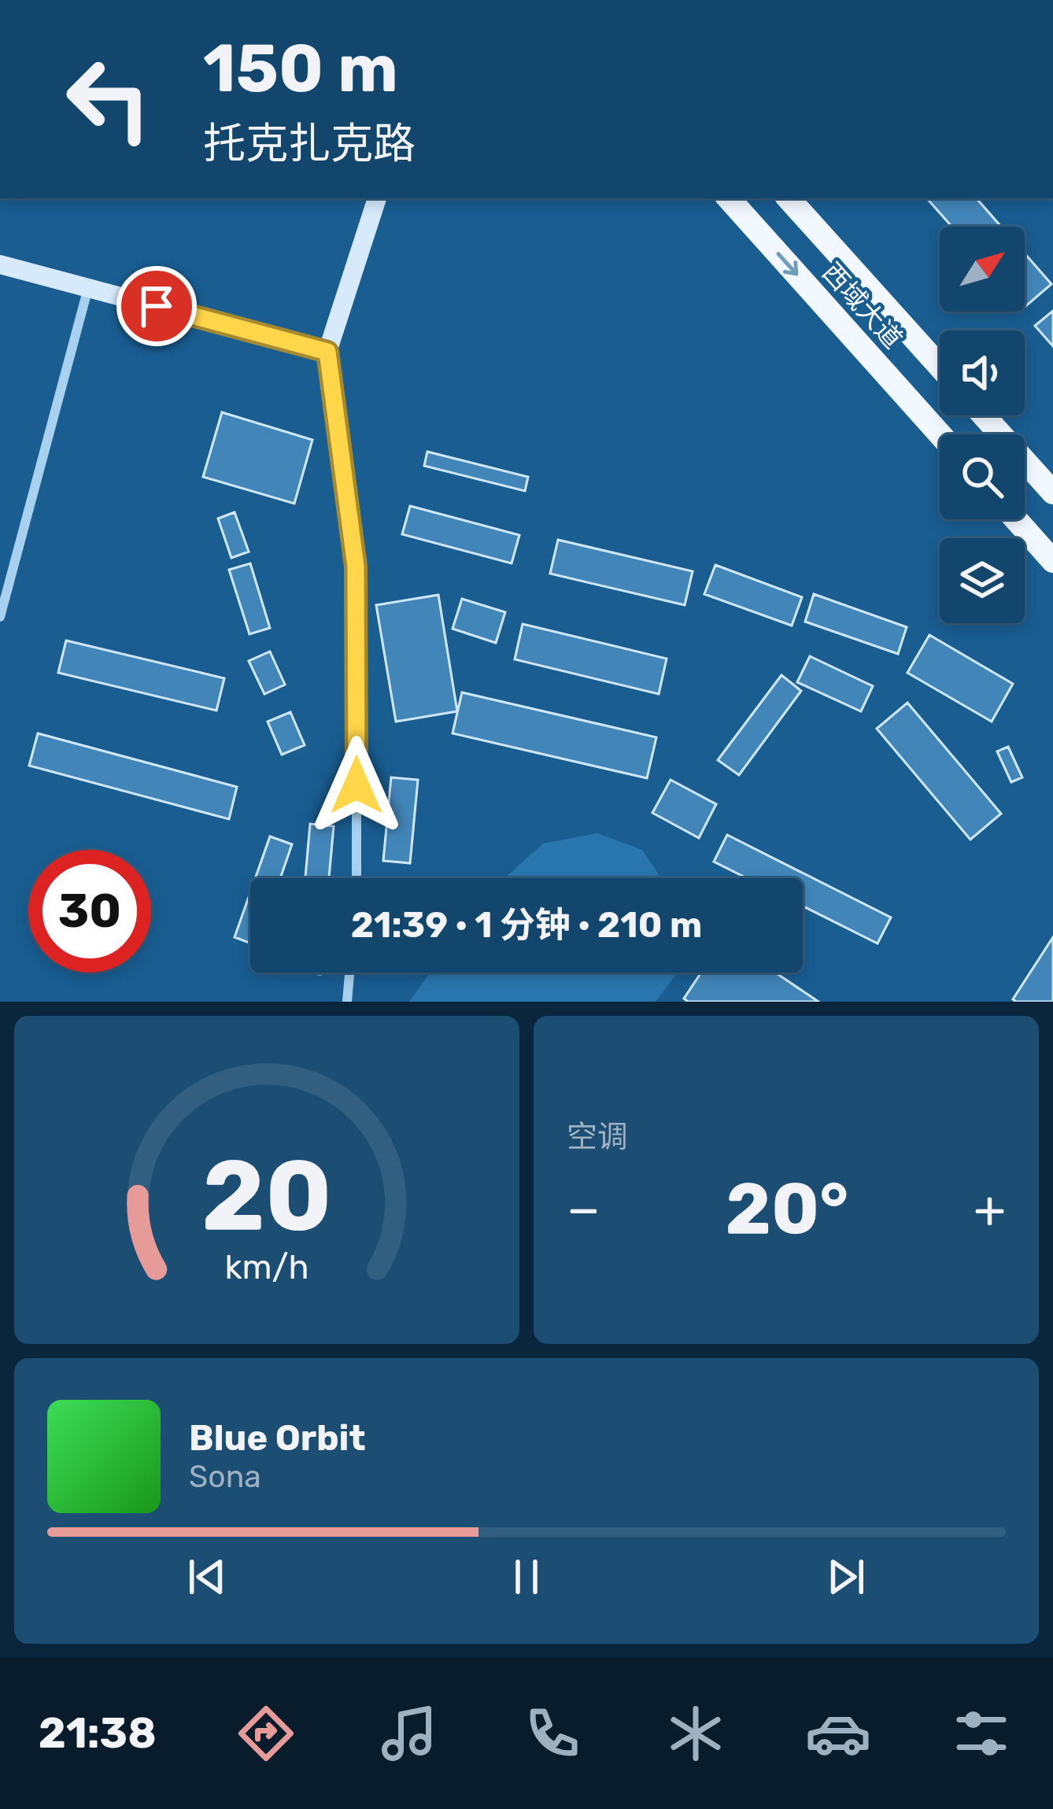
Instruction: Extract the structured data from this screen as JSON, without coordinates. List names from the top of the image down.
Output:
{
  "streets": {
    "main road": ["西域大道"]
  },
  "north": "top right",
  "page": {
    "turn": ["150 m", "托克扎克路"],
    "limit": "30",
    "trip": "21:39 · 1 分钟 · 210 m",
    "tile": "空调",
    "heat": ["−", "20°", "+"],
    "song": ["Blue Orbit", "Sona"],
    "tabs": "21:38",
    "gauge": ["20", "km/h"]
  }
}
